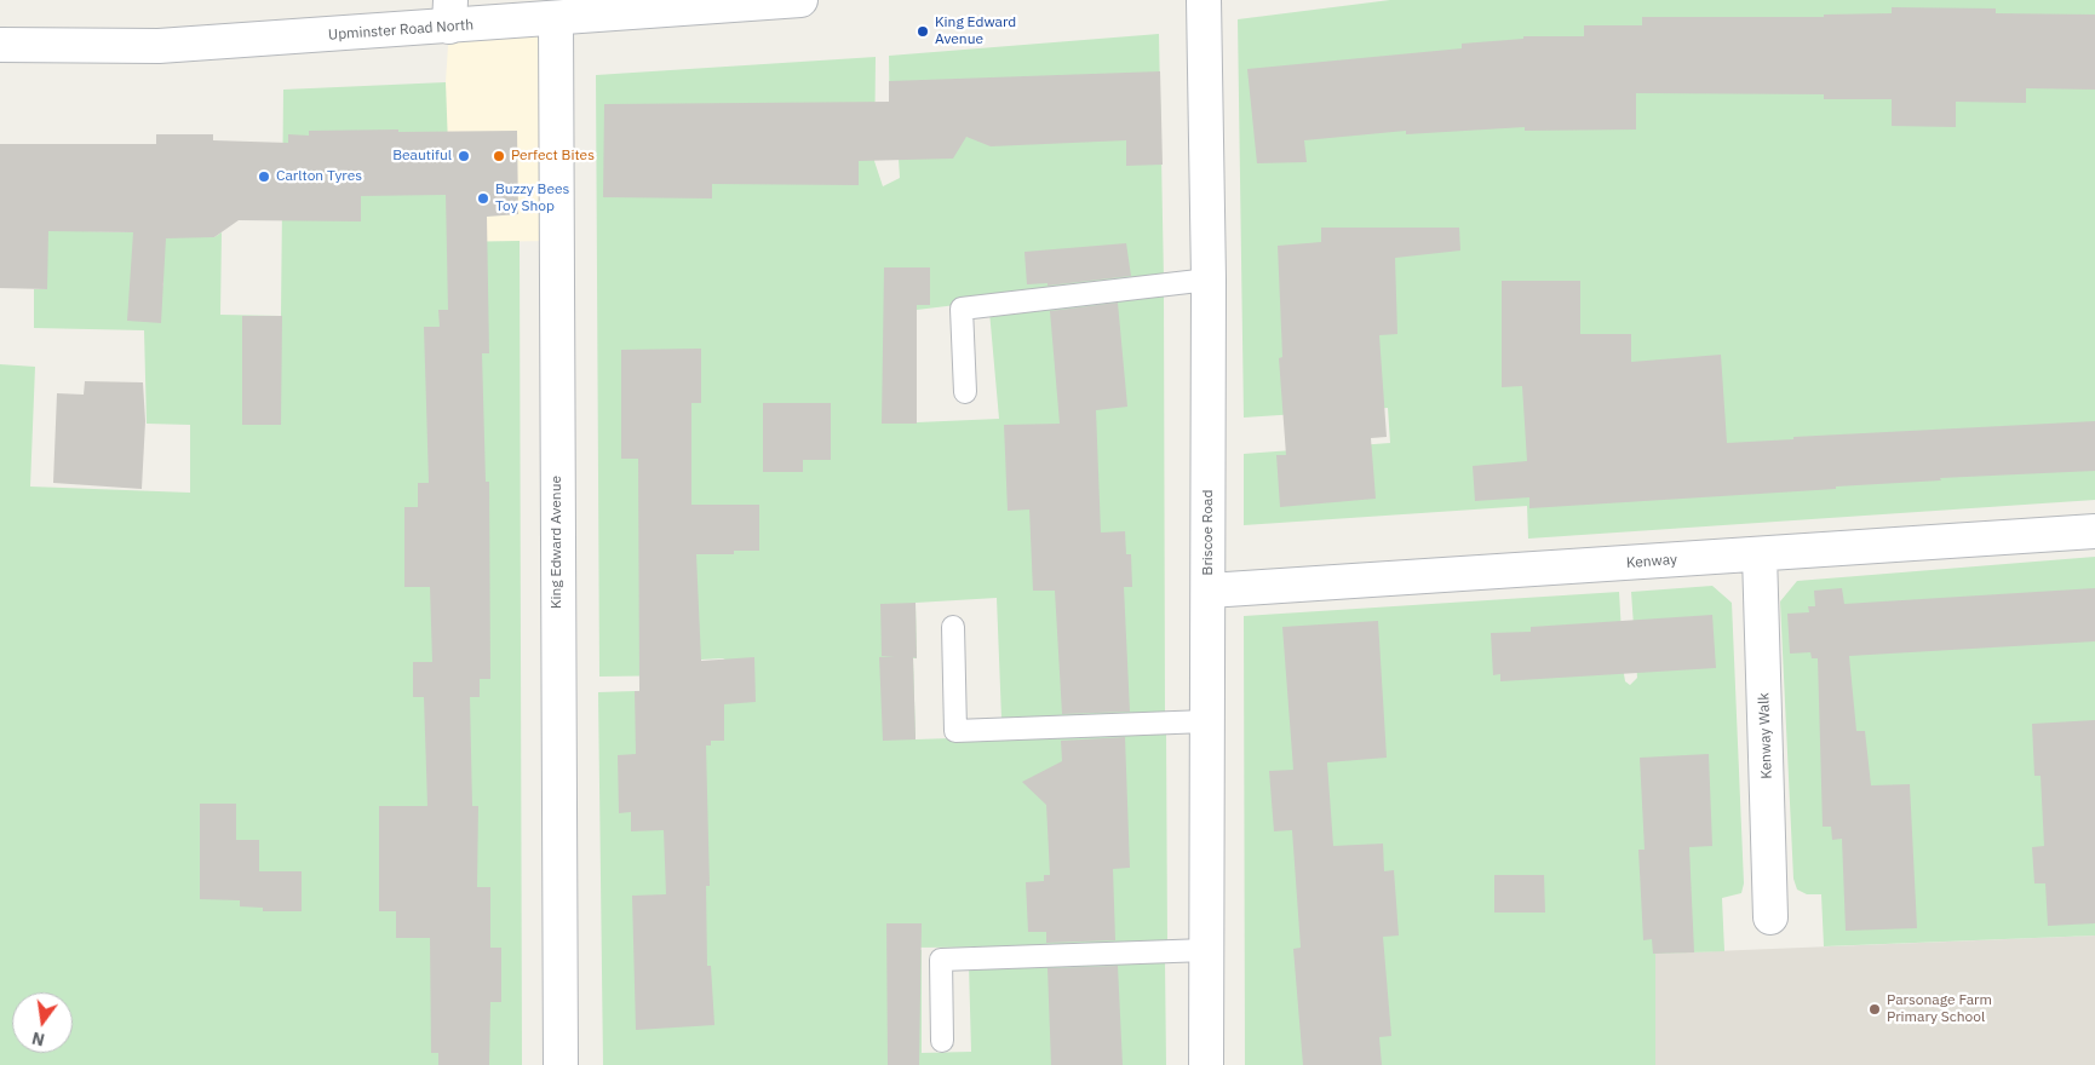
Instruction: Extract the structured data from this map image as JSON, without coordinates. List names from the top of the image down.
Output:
{
  "streets": {
    "street": [
      "Upminster Road North",
      "Briscoe Road",
      "King Edward Avenue",
      "Kenway",
      "Kenway Walk"
    ]
  },
  "crossings": [
    ["Upminster Road North", "King Edward Avenue"],
    ["Briscoe Road", "Kenway"],
    ["Kenway", "Kenway Walk"]
  ],
  "places": [
    "King Edward Avenue",
    "Beautiful",
    "Perfect Bites",
    "Carlton Tyres",
    "Buzzy Bees Toy Shop",
    "Parsonage Farm Primary School"
  ],
  "north": "bottom"
}
